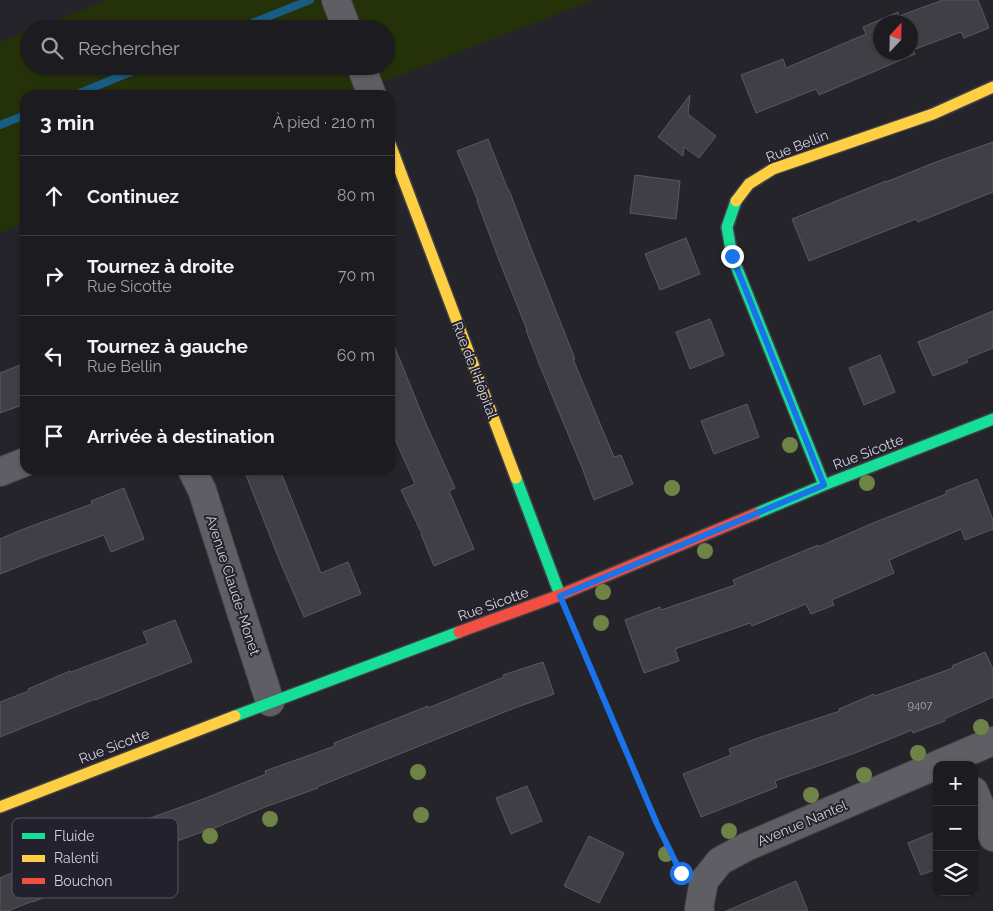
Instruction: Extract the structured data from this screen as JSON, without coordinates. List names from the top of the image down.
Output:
{
  "streets": {
    "street": [
      "Rue Bellin",
      "Rue de l'Hôpital",
      "Rue Sicotte",
      "Avenue Claude-Monet",
      "Avenue Nantel"
    ]
  },
  "crossings": [
    ["Rue Bellin", "Rue Sicotte"],
    ["Rue de l'Hôpital", "Rue Sicotte"],
    ["Rue Sicotte", "Avenue Claude-Monet"]
  ],
  "house_numbers": ["9407"],
  "legend": ["Fluide", "Ralenti", "Bouchon"],
  "north": "top",
  "page": {
    "search": "Rechercher",
    "heading": ["3 min", "À pied · 210 m"],
    "list": [
      ["Continuez", "80 m"],
      ["Tournez à droite", "Rue Sicotte", "70 m"],
      ["Tournez à gauche", "Rue Bellin", "60 m"],
      "Arrivée à destination"
    ],
    "map_buttons": ["+", "−"]
  }
}
